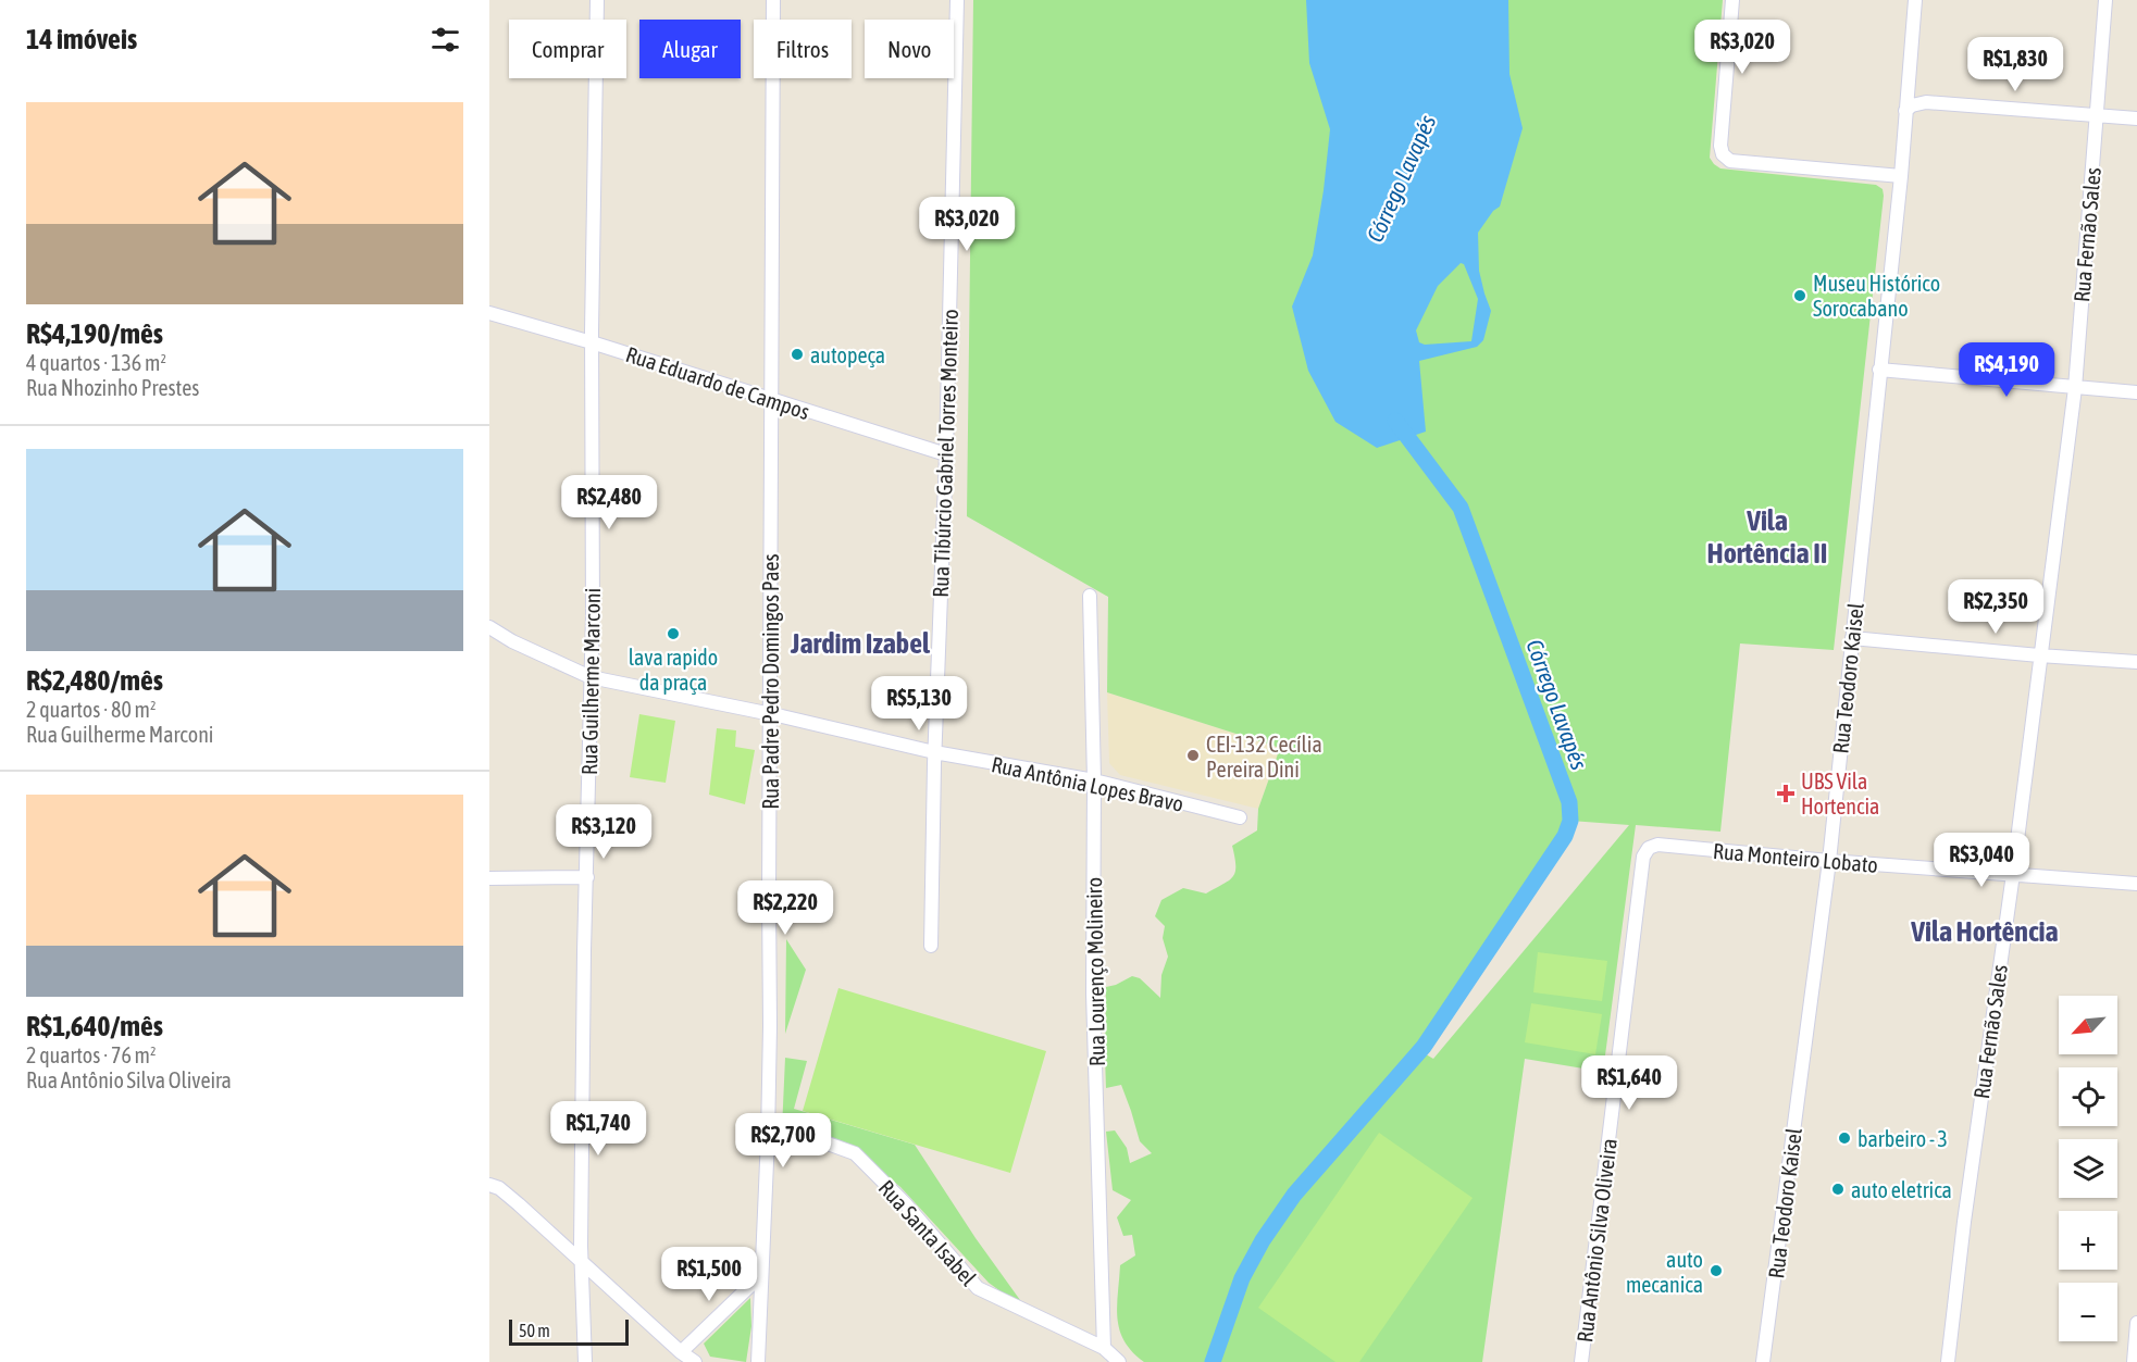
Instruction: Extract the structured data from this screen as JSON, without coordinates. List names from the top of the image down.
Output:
{
  "streets": {
    "street": [
      "Rua Fernão Sales",
      "Rua Eduardo de Campos",
      "Rua Tibúrcio Gabriel Torres Monteiro",
      "Rua Teodoro Kaisel",
      "Rua Guilherme Marconi",
      "Rua Padre Pedro Domingos Paes",
      "Rua Antônia Lopes Bravo",
      "Rua Monteiro Lobato",
      "Rua Lourenço Molineiro",
      "Rua Santa Isabel",
      "Rua Antônio Silva Oliveira"
    ]
  },
  "crossings": [
    ["Rua Fernão Sales", "Rua Monteiro Lobato"],
    ["Rua Eduardo de Campos", "Rua Tibúrcio Gabriel Torres Monteiro"],
    ["Rua Eduardo de Campos", "Rua Guilherme Marconi"],
    ["Rua Eduardo de Campos", "Rua Padre Pedro Domingos Paes"],
    ["Rua Tibúrcio Gabriel Torres Monteiro", "Rua Antônia Lopes Bravo"],
    ["Rua Teodoro Kaisel", "Rua Monteiro Lobato"],
    ["Rua Guilherme Marconi", "Rua Antônia Lopes Bravo"],
    ["Rua Padre Pedro Domingos Paes", "Rua Antônia Lopes Bravo"],
    ["Rua Padre Pedro Domingos Paes", "Rua Santa Isabel"],
    ["Rua Antônia Lopes Bravo", "Rua Lourenço Molineiro"],
    ["Rua Monteiro Lobato", "Rua Antônio Silva Oliveira"],
    ["Rua Lourenço Molineiro", "Rua Santa Isabel"]
  ],
  "districts": ["Vila Hortência II", "Jardim Izabel", "Vila Hortência"],
  "water": ["Córrego Lavapés"],
  "places": {
    "other": [
      "Museu Histórico Sorocabano",
      "autopeça",
      "lava rapido da praça",
      "CEI-132 Cecília Pereira Dini",
      "barbeiro - 3",
      "auto eletrica",
      "auto mecanica"
    ],
    "health": ["UBS Vila Hortencia"]
  },
  "scale_bar": "50 m",
  "north": "bottom left",
  "page": {
    "heading": "14 imóveis",
    "price": [
      "R$3,020",
      "R$1,830",
      "R$3,020",
      "R$4,190",
      "R$2,480",
      "R$2,350",
      "R$5,130",
      "R$3,120",
      "R$3,040",
      "R$2,220",
      "R$1,640",
      "R$1,740",
      "R$2,700",
      "R$1,500"
    ],
    "chip": [
      "Comprar",
      "Alugar",
      "Filtros",
      "Novo"
    ],
    "list": [
      {
        "name": "R$4,190/mês",
        "note": "4 quartos · 136 m² · Rua Nhozinho Prestes"
      },
      {
        "name": "R$2,480/mês",
        "note": "2 quartos · 80 m² · Rua Guilherme Marconi"
      },
      {
        "name": "R$1,640/mês",
        "note": "2 quartos · 76 m² · Rua Antônio Silva Oliveira"
      }
    ],
    "map_buttons": ["+", "−"],
    "scale": "50 m"
  }
}
